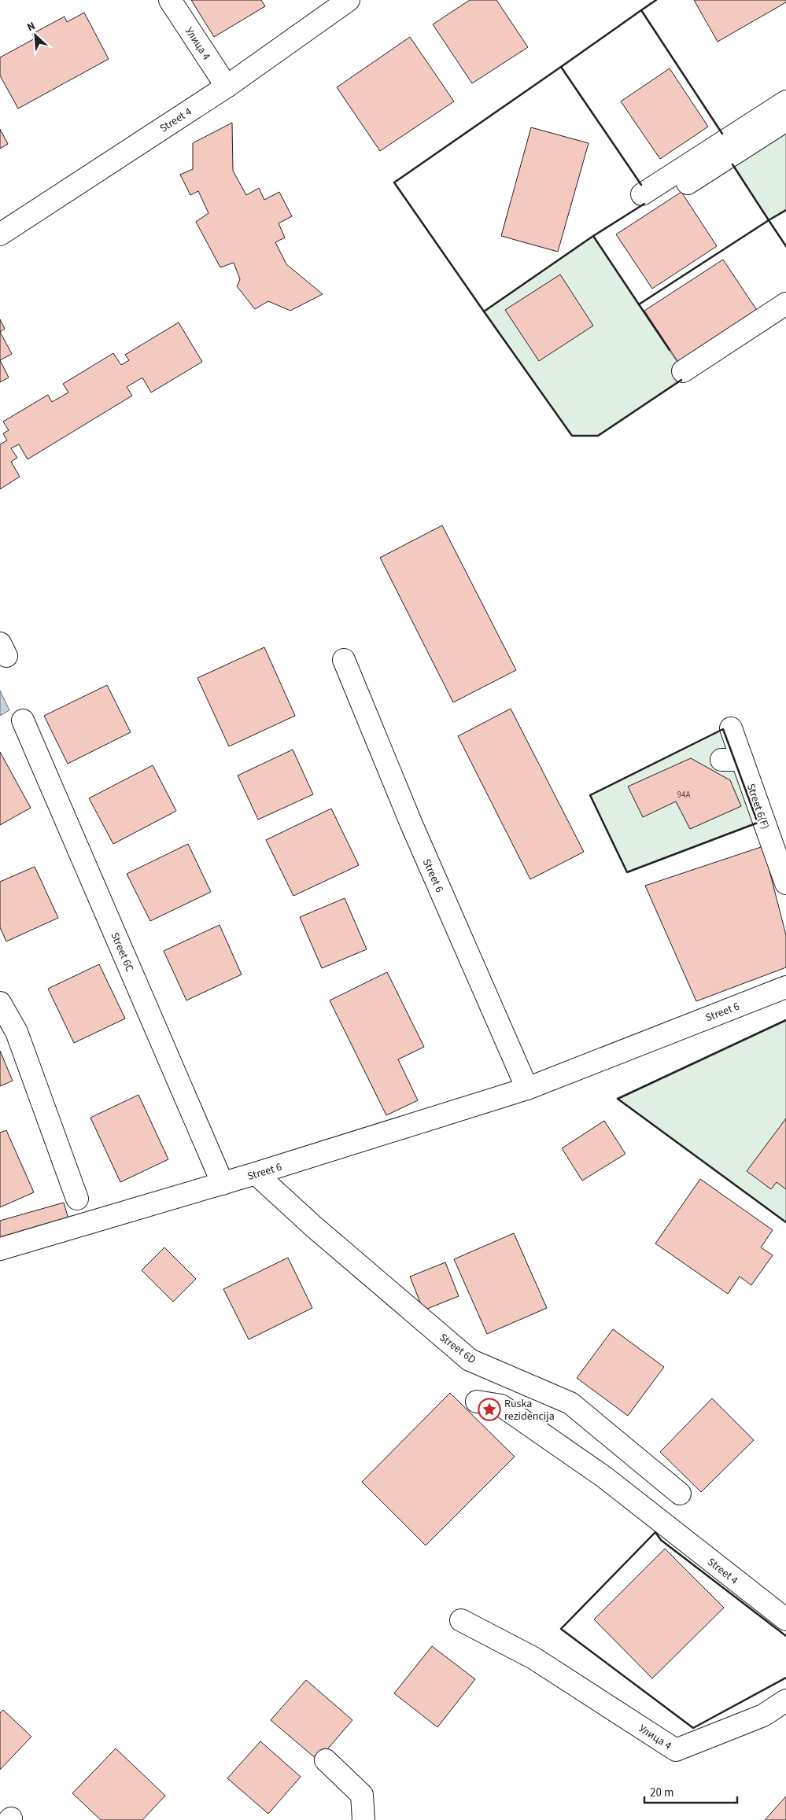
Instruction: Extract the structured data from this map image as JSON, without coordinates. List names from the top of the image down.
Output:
{
  "streets": {
    "street": [
      "Улица 4",
      "Street 4",
      "Street 6(F)",
      "Street 6",
      "Street 6C",
      "Street 6D"
    ]
  },
  "crossings": [
    ["Улица 4", "Street 4"],
    ["Street 6", "Street 6C"],
    ["Street 6", "Street 6D"]
  ],
  "places": {
    "place": ["Ruska rezidencija"]
  },
  "house_numbers": ["94A"],
  "scale_bar": "20 m",
  "north": "top left"
}
